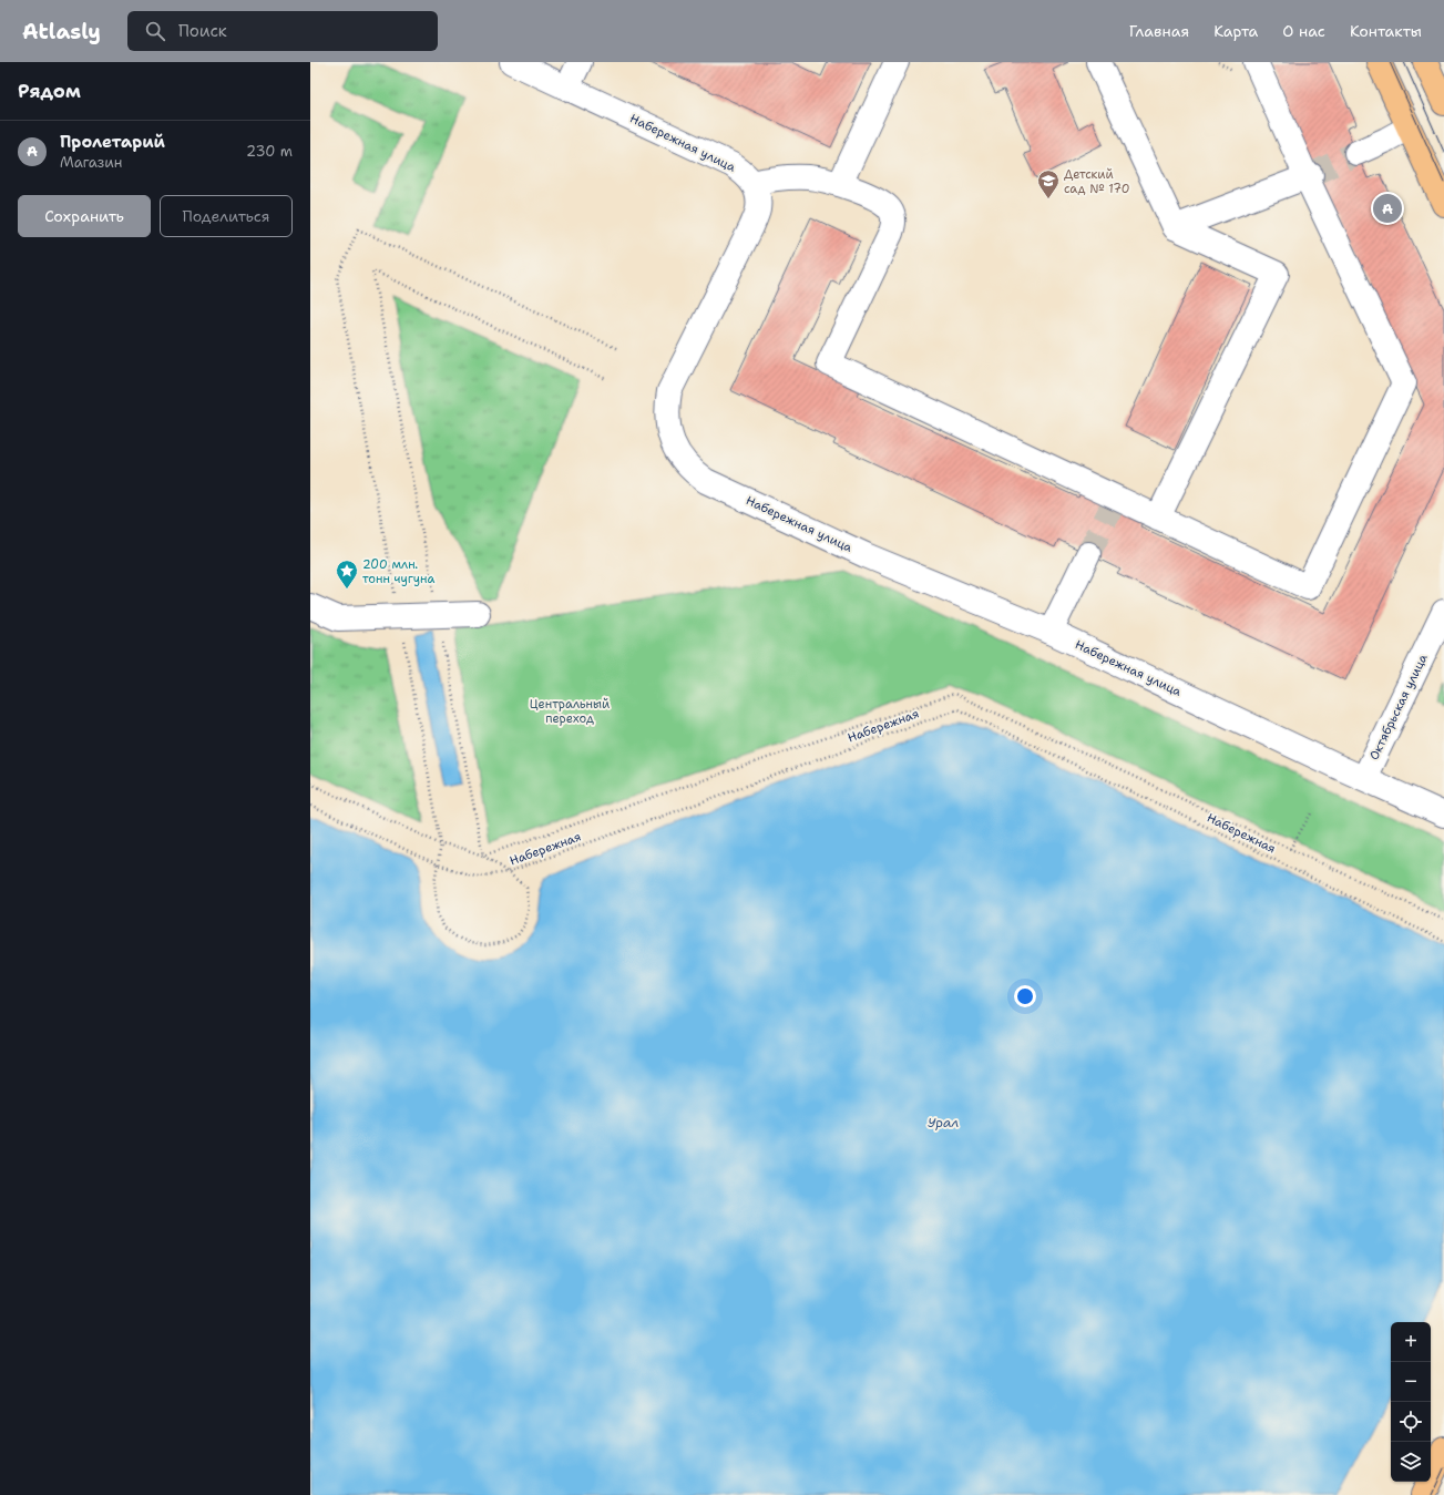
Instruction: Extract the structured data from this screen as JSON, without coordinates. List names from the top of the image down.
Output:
{
  "streets": {
    "street": ["Набережная улица", "Октябрьская улица"],
    "path": ["Набережная"]
  },
  "crossings": [
    ["Набережная улица", "Октябрьская улица"]
  ],
  "water": ["Урал"],
  "parks": ["Центральный переход"],
  "places": {
    "school or university": ["Детский сад № 170"],
    "place": ["200 млн. тонн чугуна"]
  },
  "page": {
    "header": "Atlasly",
    "search": "Поиск",
    "nav": [
      "Главная",
      "Карта",
      "О нас",
      "Контакты"
    ],
    "heading": "Рядом",
    "list": [
      {
        "mark": "A",
        "name": "Пролетарий",
        "note": "Магазин",
        "value": "230 m"
      }
    ],
    "buttons": ["Сохранить", "Поделиться"],
    "pins": "A",
    "map_buttons": ["+", "−"]
  }
}
